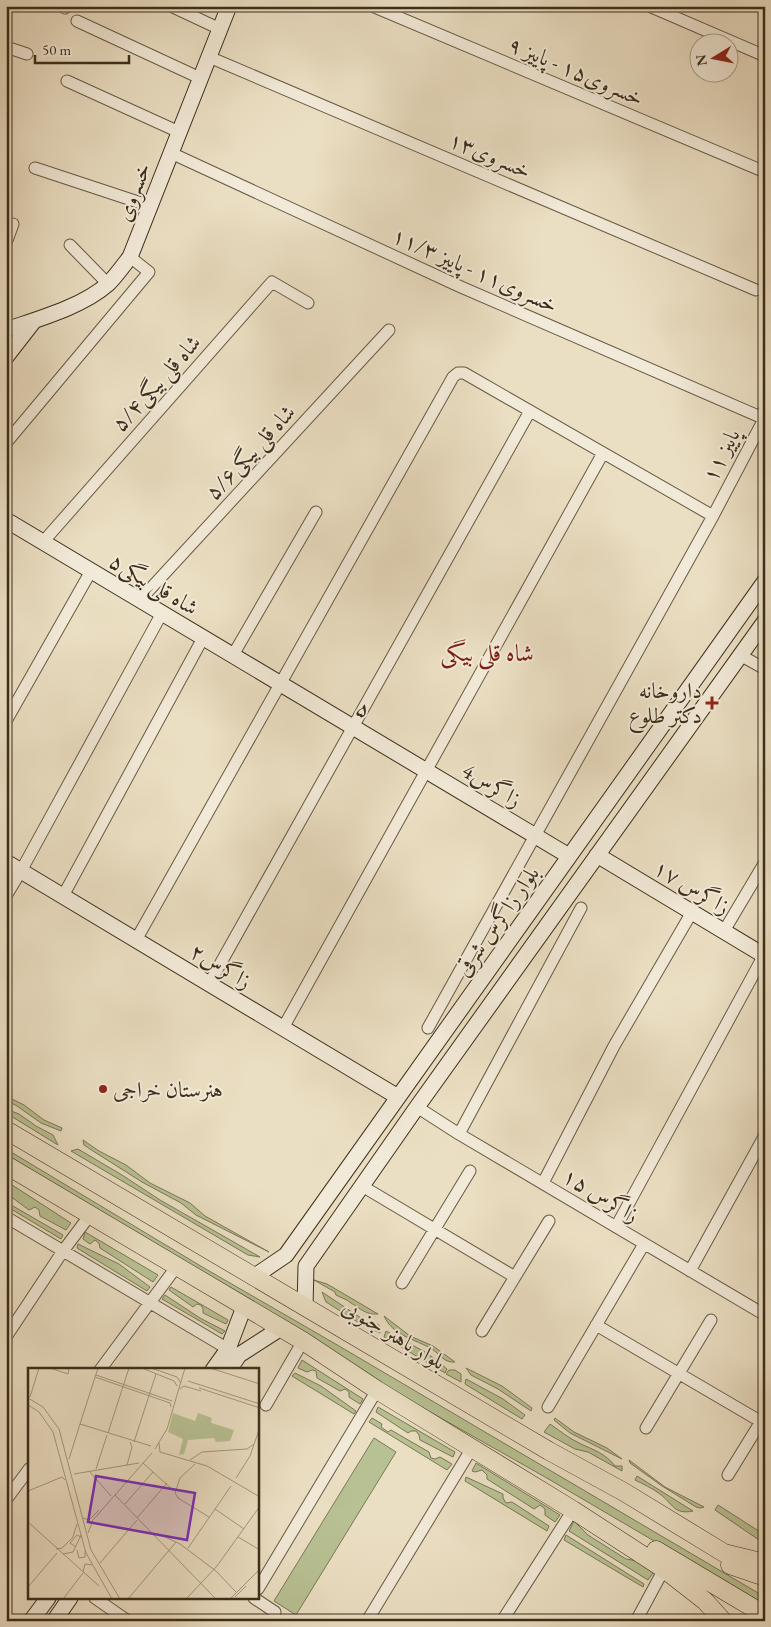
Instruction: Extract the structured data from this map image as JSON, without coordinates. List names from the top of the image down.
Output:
{
  "streets": {
    "main road": ["بلوار باهنر جنوبی"],
    "street": [
      "خسروى۱۵ - پاییز ۹",
      "خسروى۱۳",
      "خسروى",
      "خسروى۱۱ - پاییز ۱۱/۳",
      "شاه قلی بیگی۵/۴",
      "شاه قلی بیگی۵/۶",
      "پاییز ۱۱",
      "شاه قلی بیگی۵",
      "۵",
      "زاگرس4",
      "زاگرس ۱۷",
      "بلوار زاگرس شرقی",
      "زاگرس۲",
      "زاگرس ۱۵"
    ]
  },
  "crossings": [
    ["خسروى۱۳", "خسروى"],
    ["خسروى", "خسروى۱۱ - پاییز ۱۱/۳"],
    ["خسروى۱۱ - پاییز ۱۱/۳", "پاییز ۱۱"],
    ["شاه قلی بیگی۵/۴", "شاه قلی بیگی۵"],
    ["شاه قلی بیگی۵/۶", "شاه قلی بیگی۵"],
    ["پاییز ۱۱", "زاگرس4"],
    ["شاه قلی بیگی۵", "۵"],
    ["۵", "زاگرس4"],
    ["زاگرس4", "بلوار زاگرس شرقی"],
    ["زاگرس ۱۷", "بلوار زاگرس شرقی"],
    ["بلوار زاگرس شرقی", "زاگرس۲"],
    ["بلوار زاگرس شرقی", "زاگرس ۱۵"],
    ["بلوار زاگرس شرقی", "بلوار باهنر جنوبی"]
  ],
  "districts": ["شاه قلی بیگی"],
  "places": {
    "health": ["داروخانه دکتر طلوع"],
    "other": ["هنرستان خراجی"]
  },
  "scale_bar": "50 m",
  "north": "left"
}
